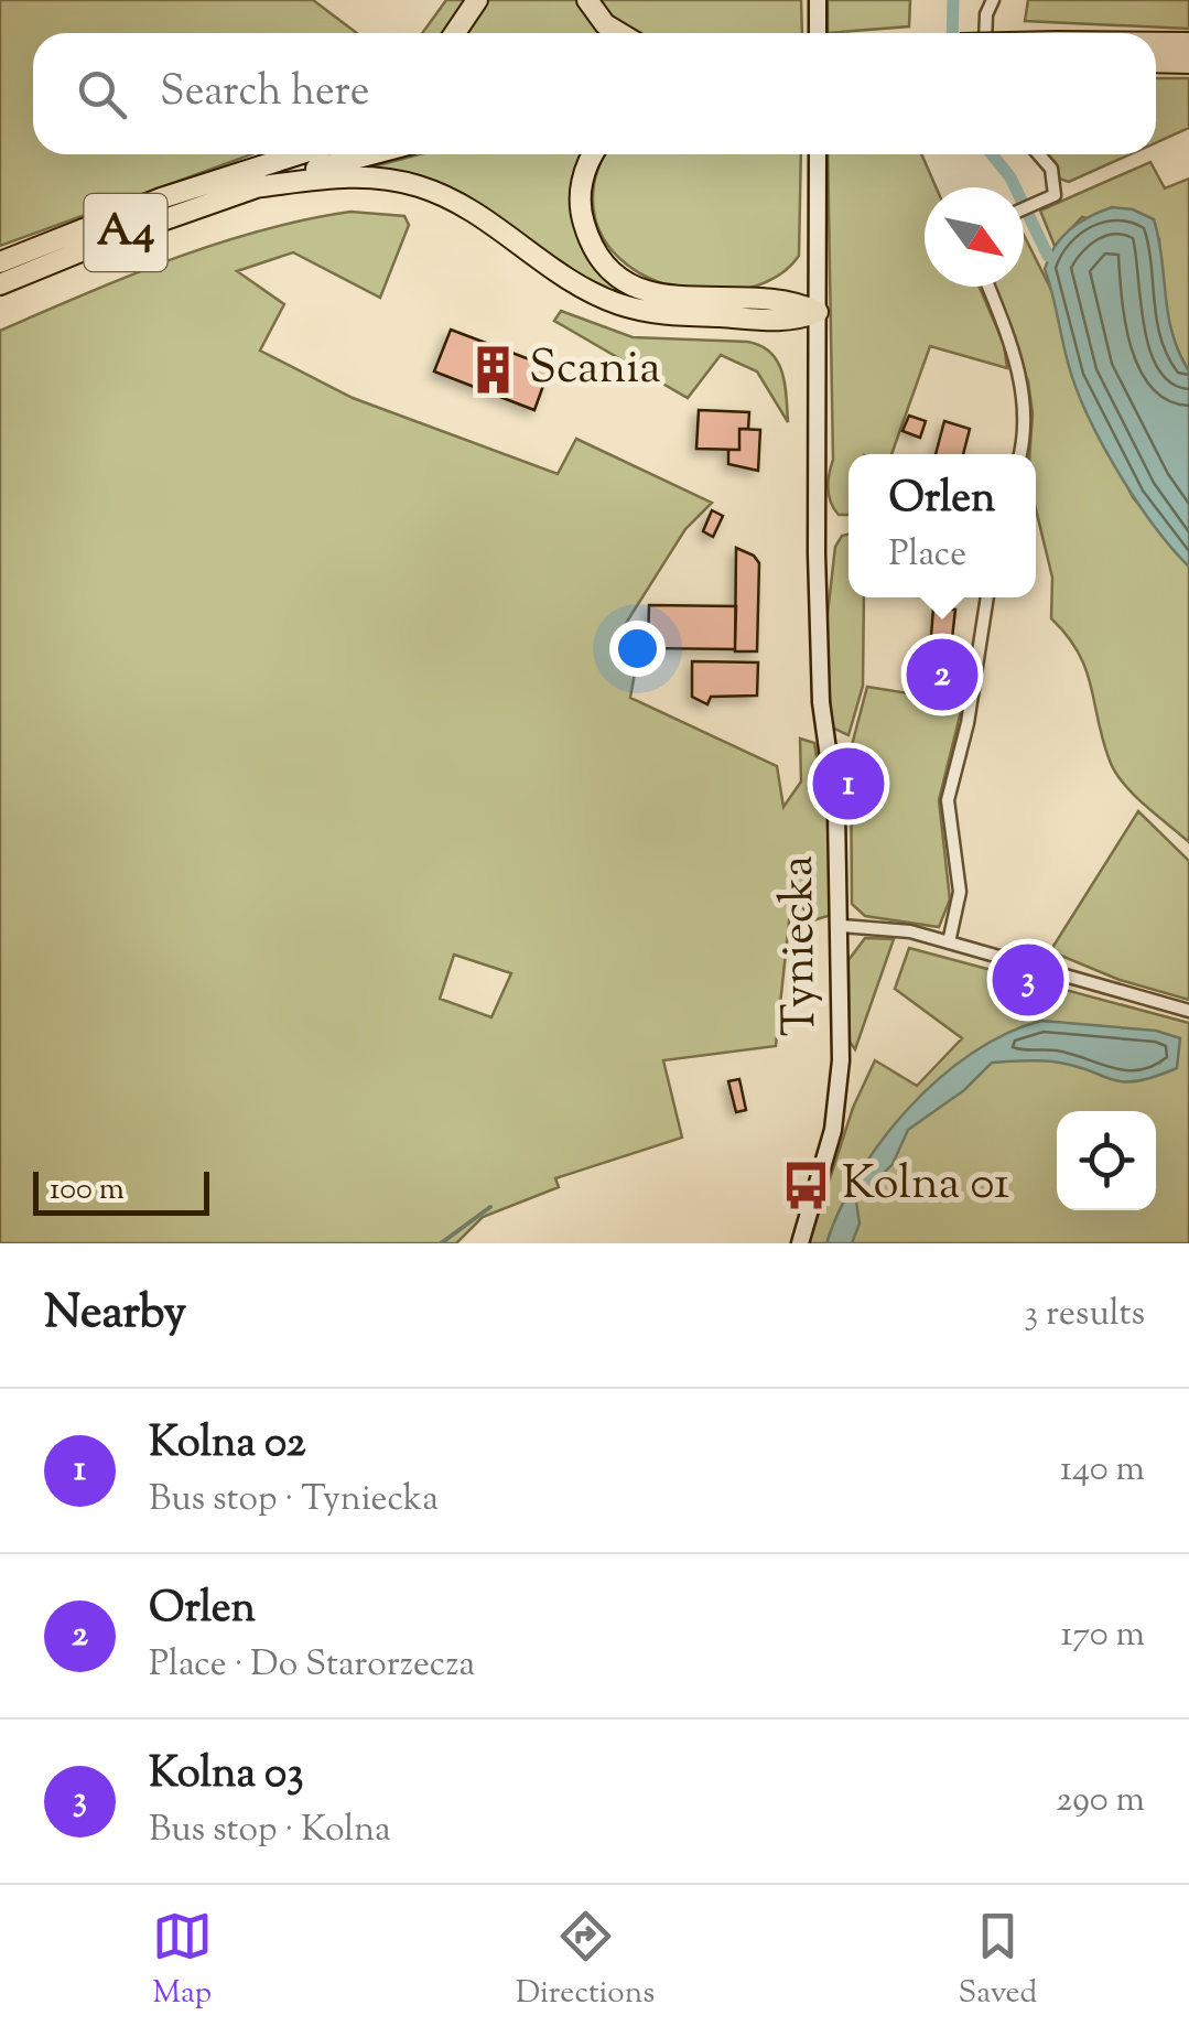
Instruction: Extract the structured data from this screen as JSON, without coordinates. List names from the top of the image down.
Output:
{
  "streets": {
    "highway": ["A4"],
    "street": ["Tyniecka"]
  },
  "places": {
    "building": ["Scania"],
    "bus stop": ["Kolna 01"]
  },
  "scale_bar": "100 m",
  "north": "bottom right",
  "page": {
    "search": "Search here",
    "popup": ["Orlen", "Place"],
    "pins": ["2", "1", "3"],
    "scale": "100 m",
    "heading": ["Nearby", "3 results"],
    "list": [
      {
        "mark": "1",
        "name": "Kolna 02",
        "note": "Bus stop · Tyniecka",
        "value": "140 m"
      },
      {
        "mark": "2",
        "name": "Orlen",
        "note": "Place · Do Starorzecza",
        "value": "170 m"
      },
      {
        "mark": "3",
        "name": "Kolna 03",
        "note": "Bus stop · Kolna",
        "value": "290 m"
      }
    ],
    "nav": ["Map", "Directions", "Saved"]
  }
}
